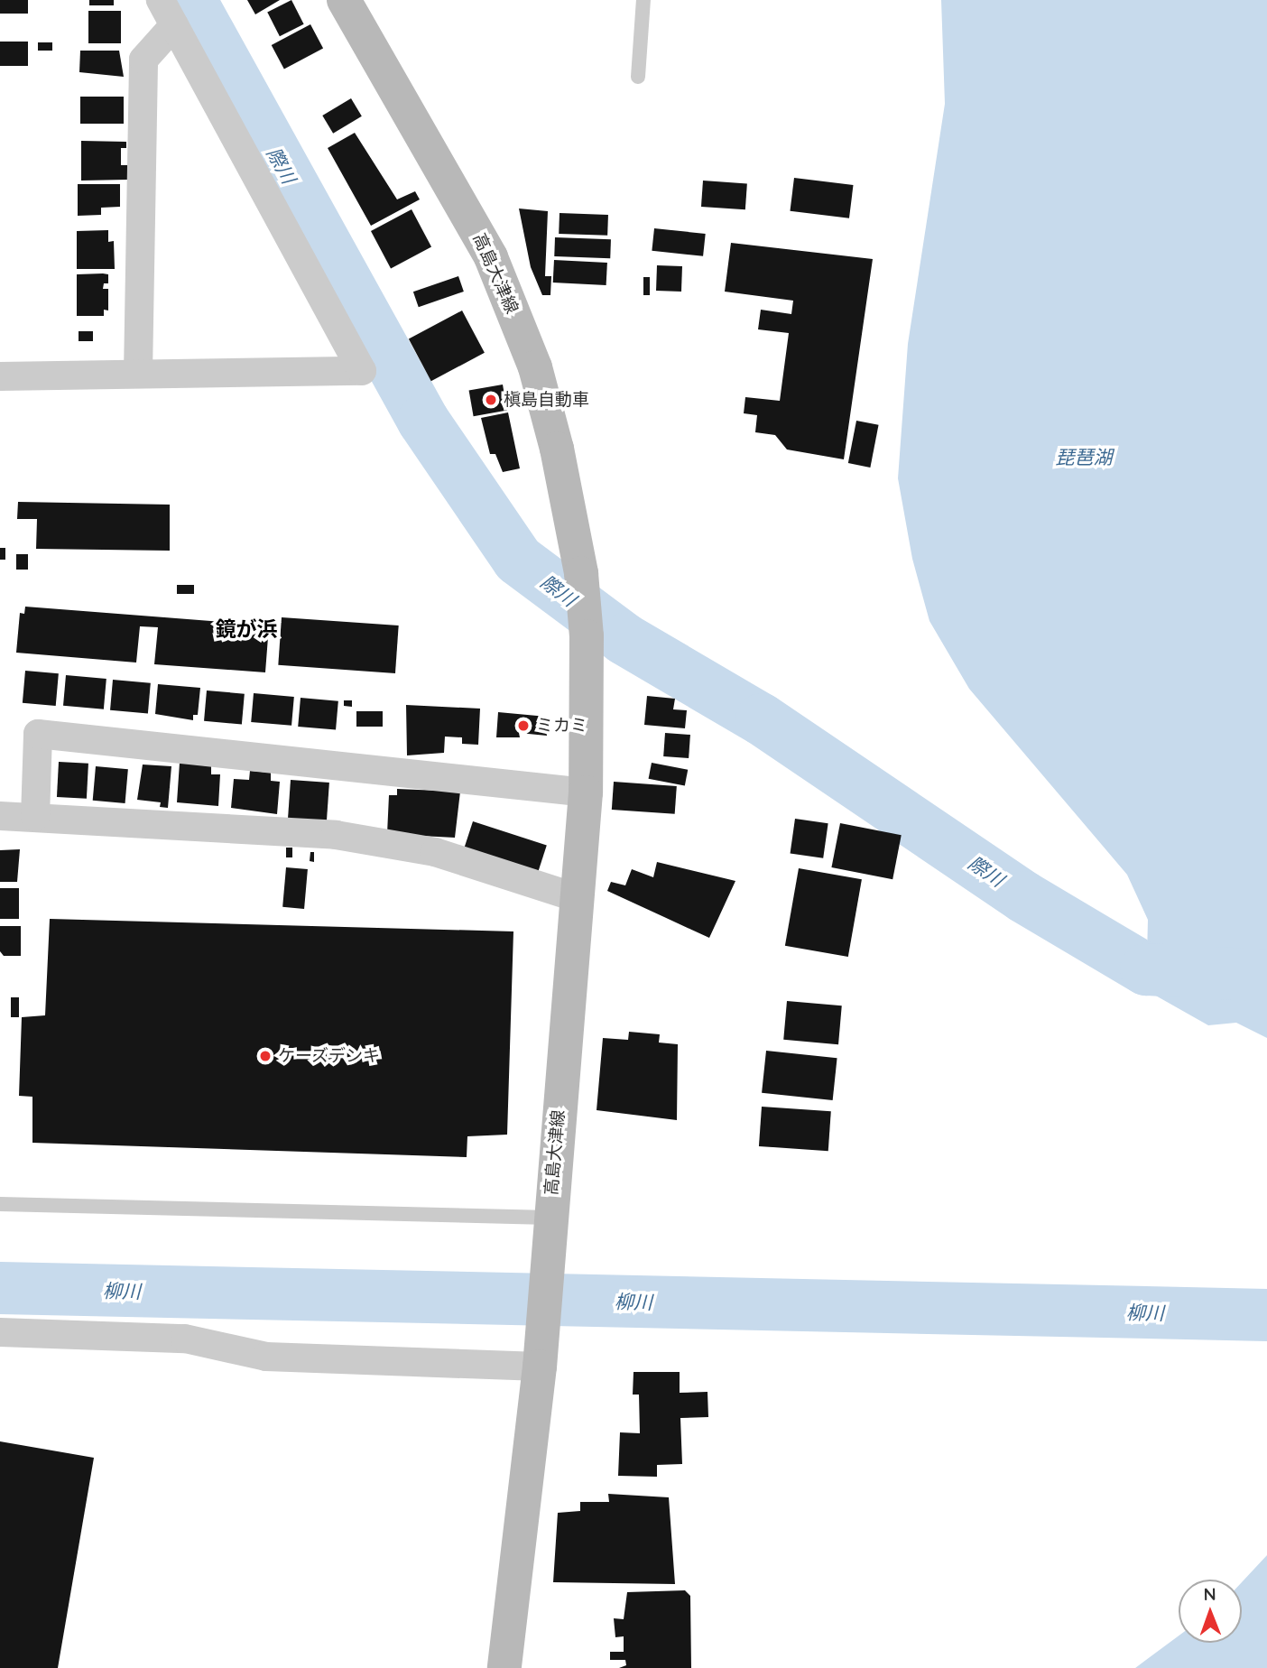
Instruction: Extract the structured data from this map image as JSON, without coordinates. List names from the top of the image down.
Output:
{
  "streets": {
    "main road": ["高島大津線"]
  },
  "districts": ["鏡が浜"],
  "water": ["際川", "琵琶湖", "柳川"],
  "places": ["槇島自動車", "ミカミ", "ケーズデンキ"],
  "north": "top"
}
